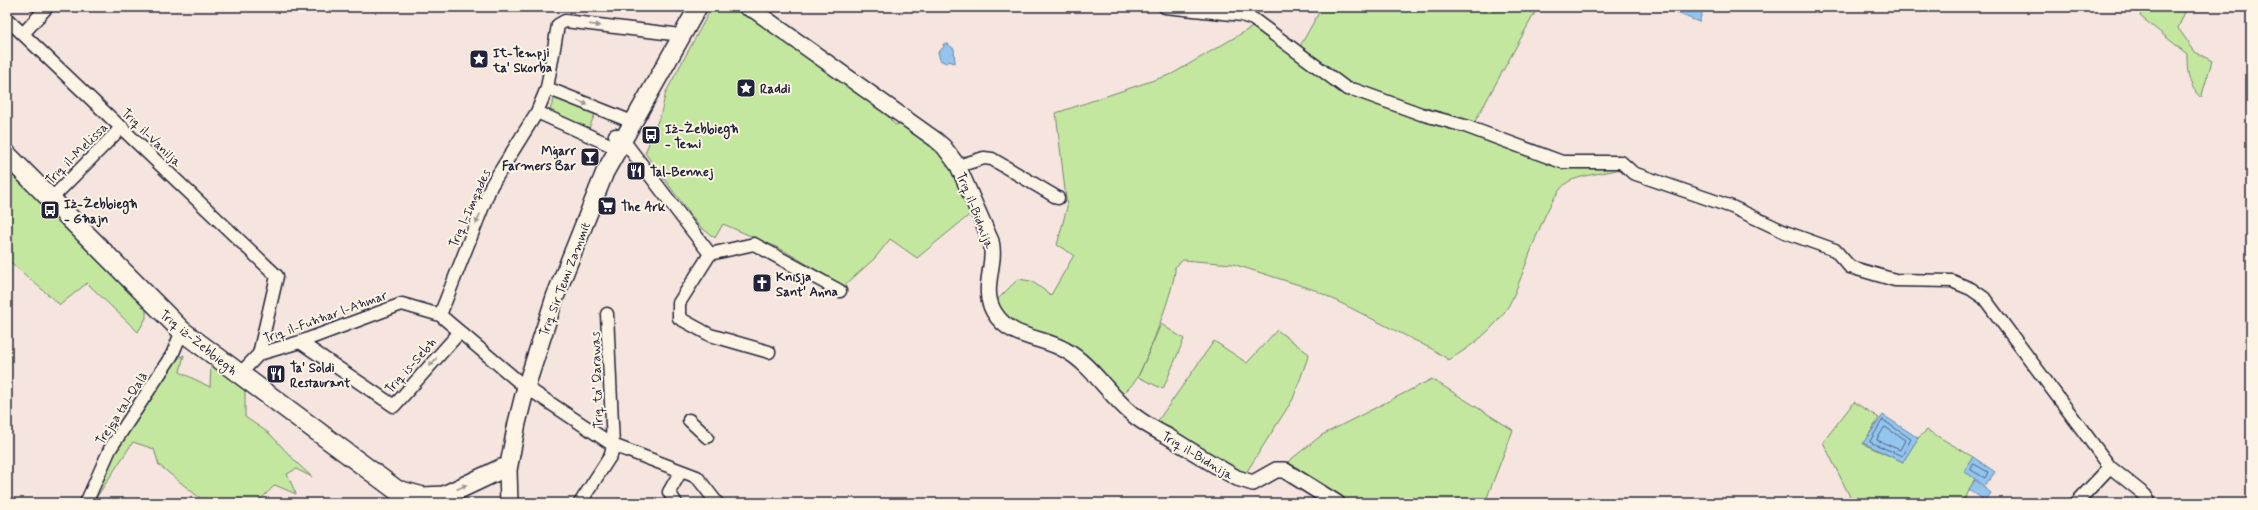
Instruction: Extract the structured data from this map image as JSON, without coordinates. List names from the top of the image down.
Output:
{
  "streets": {
    "main road": ["Triq Sir Temi Zammit", "Triq iż-Żebbiegħ"],
    "street": [
      "Triq il-Vanilja",
      "Triq il-Melissa",
      "Triq l-Imqades",
      "Triq il-Bidnija",
      "Triq il-Fuħħar l-Aħmar",
      "Triq is-Sebħ",
      "Triq ta' Qarawas",
      "Trejqa tal-Qalà"
    ]
  },
  "crossings": [
    ["Triq il-Vanilja", "Triq il-Melissa"],
    ["Triq il-Vanilja", "Triq il-Fuħħar l-Aħmar"],
    ["Triq il-Melissa", "Triq iż-Żebbiegħ"],
    ["Triq l-Imqades", "Triq Sir Temi Zammit"],
    ["Triq l-Imqades", "Triq il-Fuħħar l-Aħmar"],
    ["Triq Sir Temi Zammit", "Triq il-Fuħħar l-Aħmar"],
    ["Triq il-Fuħħar l-Aħmar", "Triq is-Sebħ"],
    ["Triq il-Fuħħar l-Aħmar", "Triq ta' Qarawas"],
    ["Triq iż-Żebbiegħ", "Trejqa tal-Qalà"]
  ],
  "places": {
    "place": ["It-Tempji ta' Skorba", "Raddi"],
    "bus stop": ["Iż-Żebbiegħ - Temi", "Iż-Żebbiegħ - Għajn"],
    "bar": ["Mġarr Farmers Bar"],
    "restaurant": ["Tal-Bennej", "Ta' Soldi Restaurant"],
    "supermarket": ["The Ark"],
    "church": ["Knisja Sant' Anna"]
  }
}
